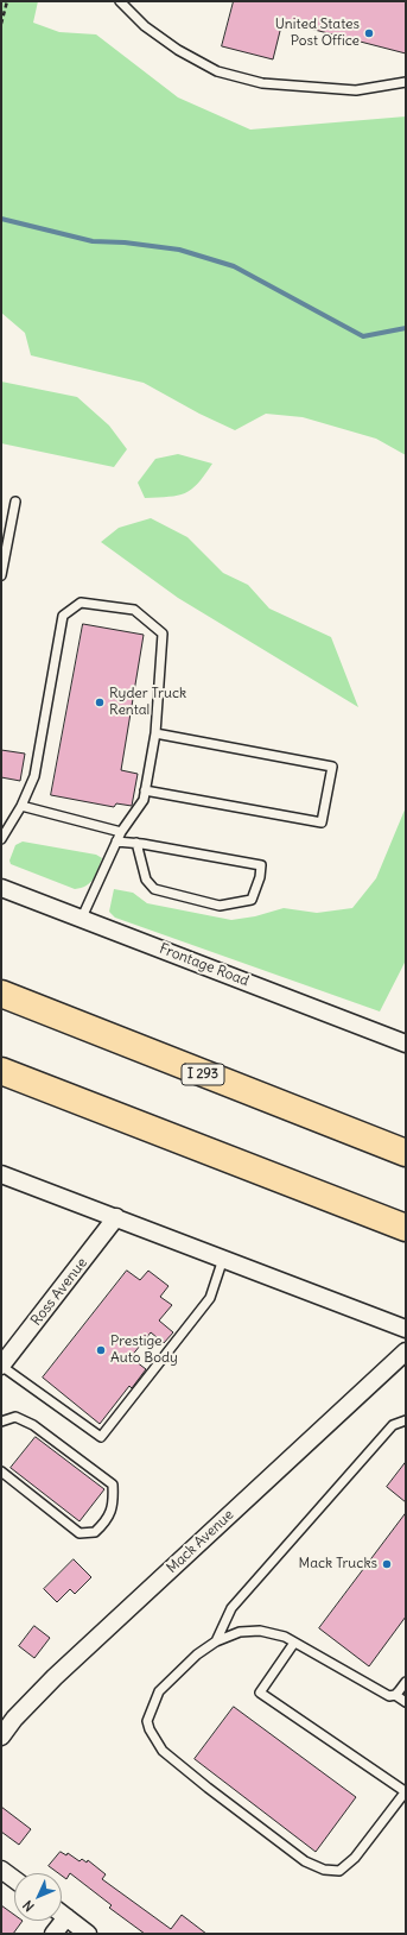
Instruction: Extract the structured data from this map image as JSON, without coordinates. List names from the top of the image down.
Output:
{
  "streets": {
    "highway": ["I 293"],
    "street": ["Frontage Road", "Ross Avenue", "Mack Avenue"]
  },
  "places": [
    "United States Post Office",
    "Ryder Truck Rental",
    "Prestige Auto Body",
    "Mack Trucks"
  ],
  "north": "bottom left"
}
